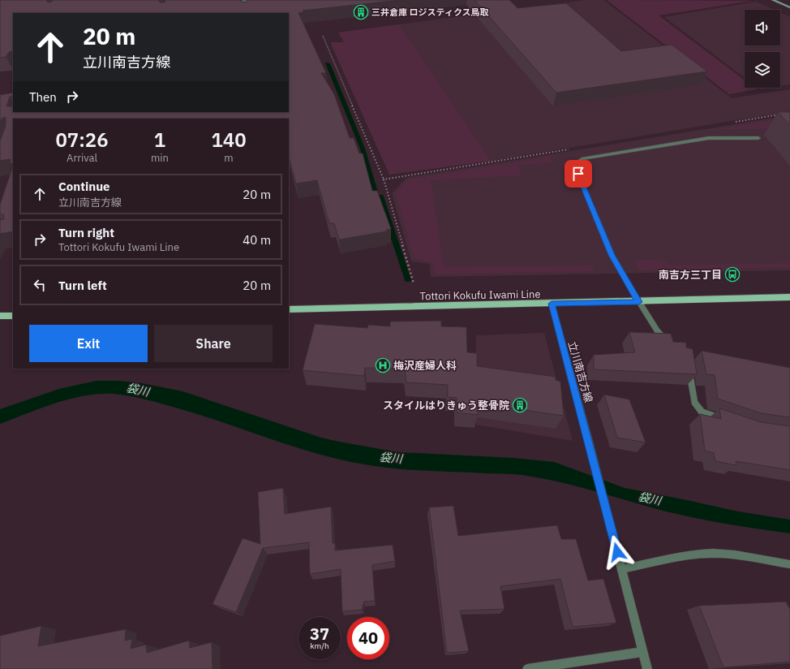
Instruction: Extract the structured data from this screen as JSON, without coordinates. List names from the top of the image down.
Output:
{
  "streets": {
    "main road": ["Tottori Kokufu Iwami Line"],
    "street": ["立川南吉方線"]
  },
  "crossings": [
    ["Tottori Kokufu Iwami Line", "立川南吉方線"]
  ],
  "water": ["袋川"],
  "places": {
    "building": ["三井倉庫 ロジスティクス鳥取", "スタイルはりきゅう整骨院"],
    "bus stop": ["南吉方三丁目"],
    "hospital": ["梅沢産婦人科"]
  },
  "page": {
    "turn": ["20 m", "立川南吉方線"],
    "then": "Then",
    "eta": [
      "07:26",
      "Arrival",
      "1",
      "min",
      "140",
      "m"
    ],
    "list": [
      {
        "name": "Continue",
        "note": "立川南吉方線",
        "value": "20 m"
      },
      {
        "name": "Turn right",
        "note": "Tottori Kokufu Iwami Line",
        "value": "40 m"
      },
      {
        "name": "Turn left",
        "value": "20 m"
      }
    ],
    "buttons": ["Exit", "Share"],
    "speed": "37 km/h",
    "limit": "40"
  }
}
